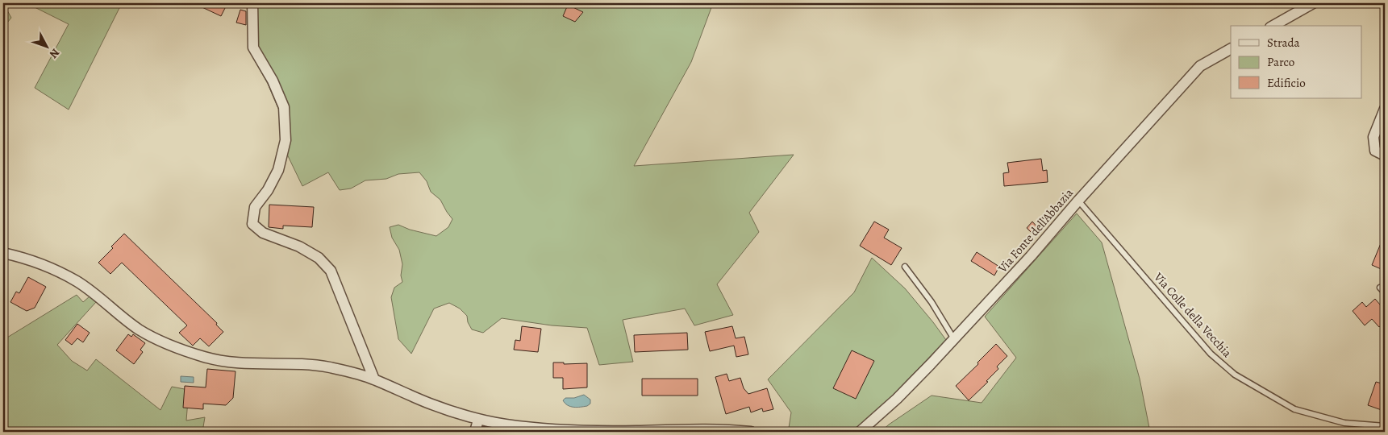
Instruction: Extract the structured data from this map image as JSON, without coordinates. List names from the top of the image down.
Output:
{
  "streets": {
    "street": ["Via Fonte dell'Abbazia"],
    "lane": ["Via Colle della Vecchia"]
  },
  "crossings": [
    ["Via Fonte dell'Abbazia", "Via Colle della Vecchia"]
  ],
  "legend": ["Strada", "Parco", "Edificio"],
  "north": "bottom right"
}
